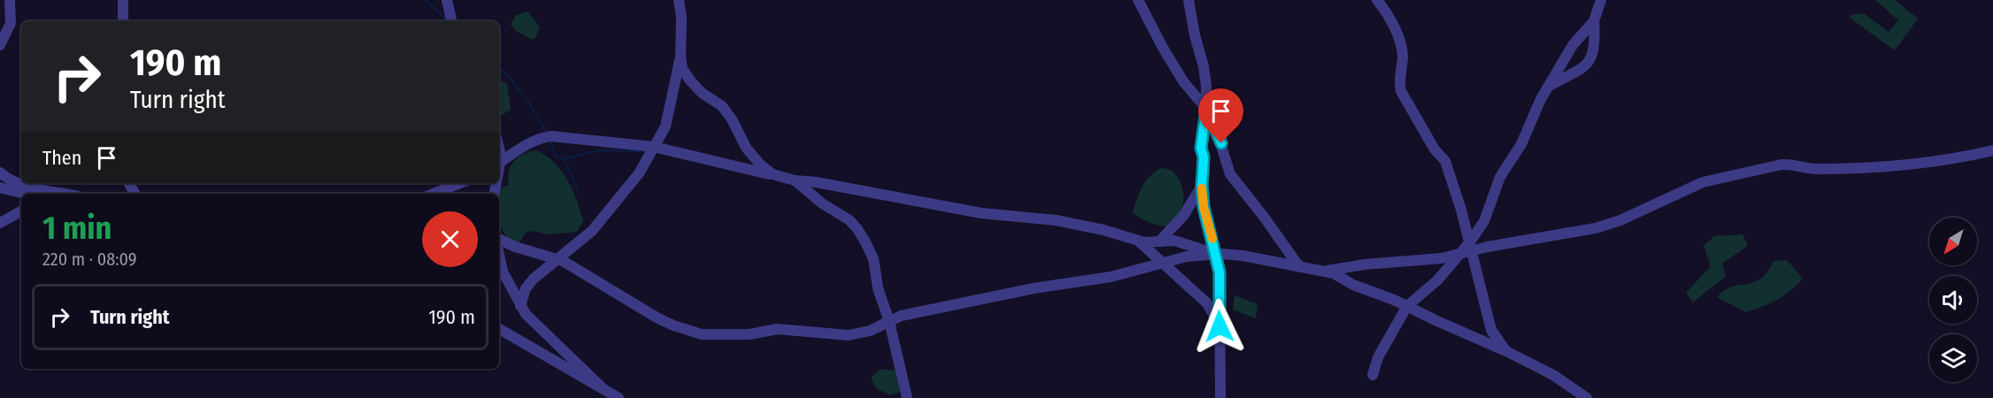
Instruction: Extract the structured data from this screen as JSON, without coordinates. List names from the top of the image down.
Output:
{
  "north": "bottom left",
  "page": {
    "turn": ["190 m", "Turn right"],
    "then": "Then",
    "heading": ["1 min", "220 m · 08:09"],
    "list": [
      {
        "name": "Turn right",
        "value": "190 m"
      }
    ]
  }
}
